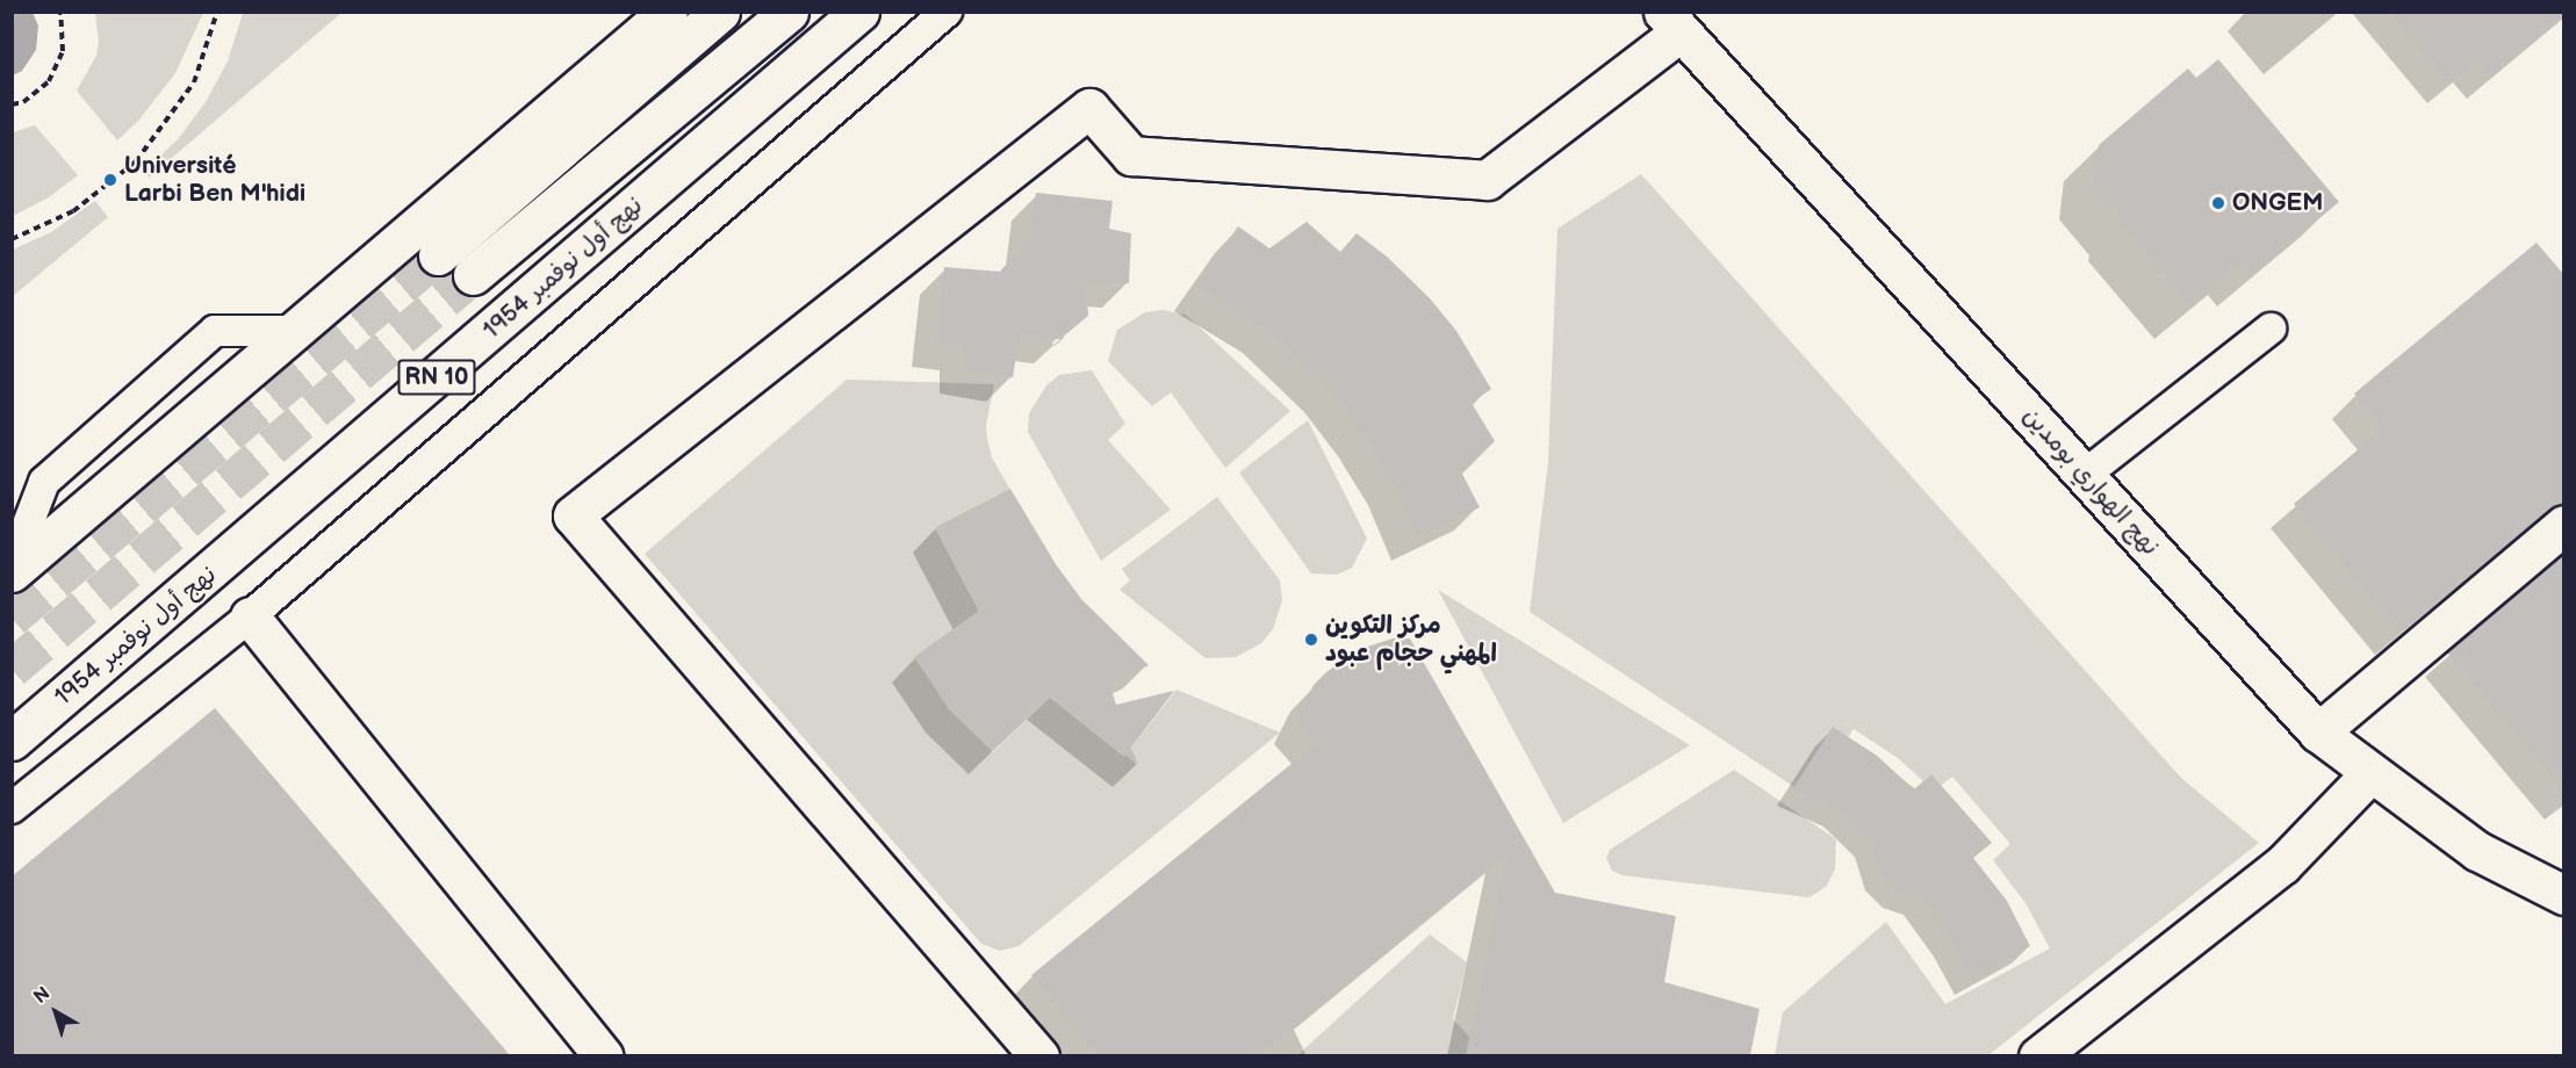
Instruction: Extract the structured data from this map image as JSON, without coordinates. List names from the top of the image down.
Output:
{
  "streets": {
    "main road": ["نهج أول نوفمبر 1954", "RN 10", "نهج الهواري بومدين"]
  },
  "places": ["Université Larbi Ben M'hidi", "ONGEM", "مركز التكوين المهني حجام عبود"],
  "north": "top left"
}
